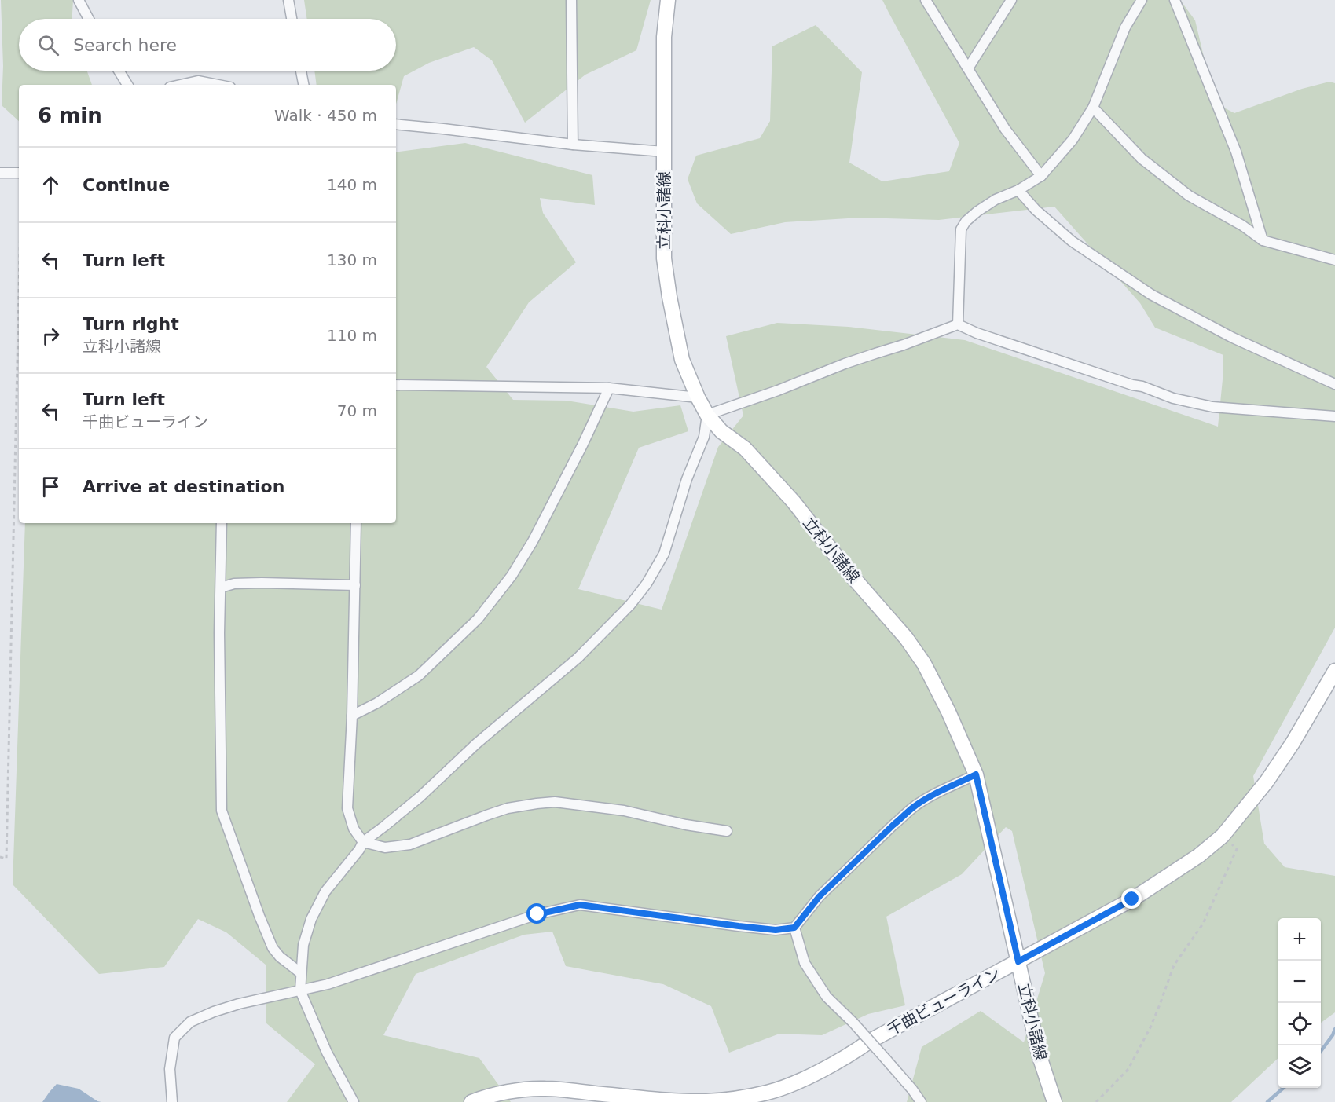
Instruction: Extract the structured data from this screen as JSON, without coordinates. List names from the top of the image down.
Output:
{
  "streets": {
    "main road": ["立科小諸線", "千曲ビューライン"]
  },
  "crossings": [
    ["立科小諸線", "千曲ビューライン"]
  ],
  "page": {
    "search": "Search here",
    "heading": ["6 min", "Walk · 450 m"],
    "list": [
      ["Continue", "140 m"],
      ["Turn left", "130 m"],
      ["Turn right", "立科小諸線", "110 m"],
      ["Turn left", "千曲ビューライン", "70 m"],
      "Arrive at destination"
    ],
    "map_buttons": ["+", "−"]
  }
}
